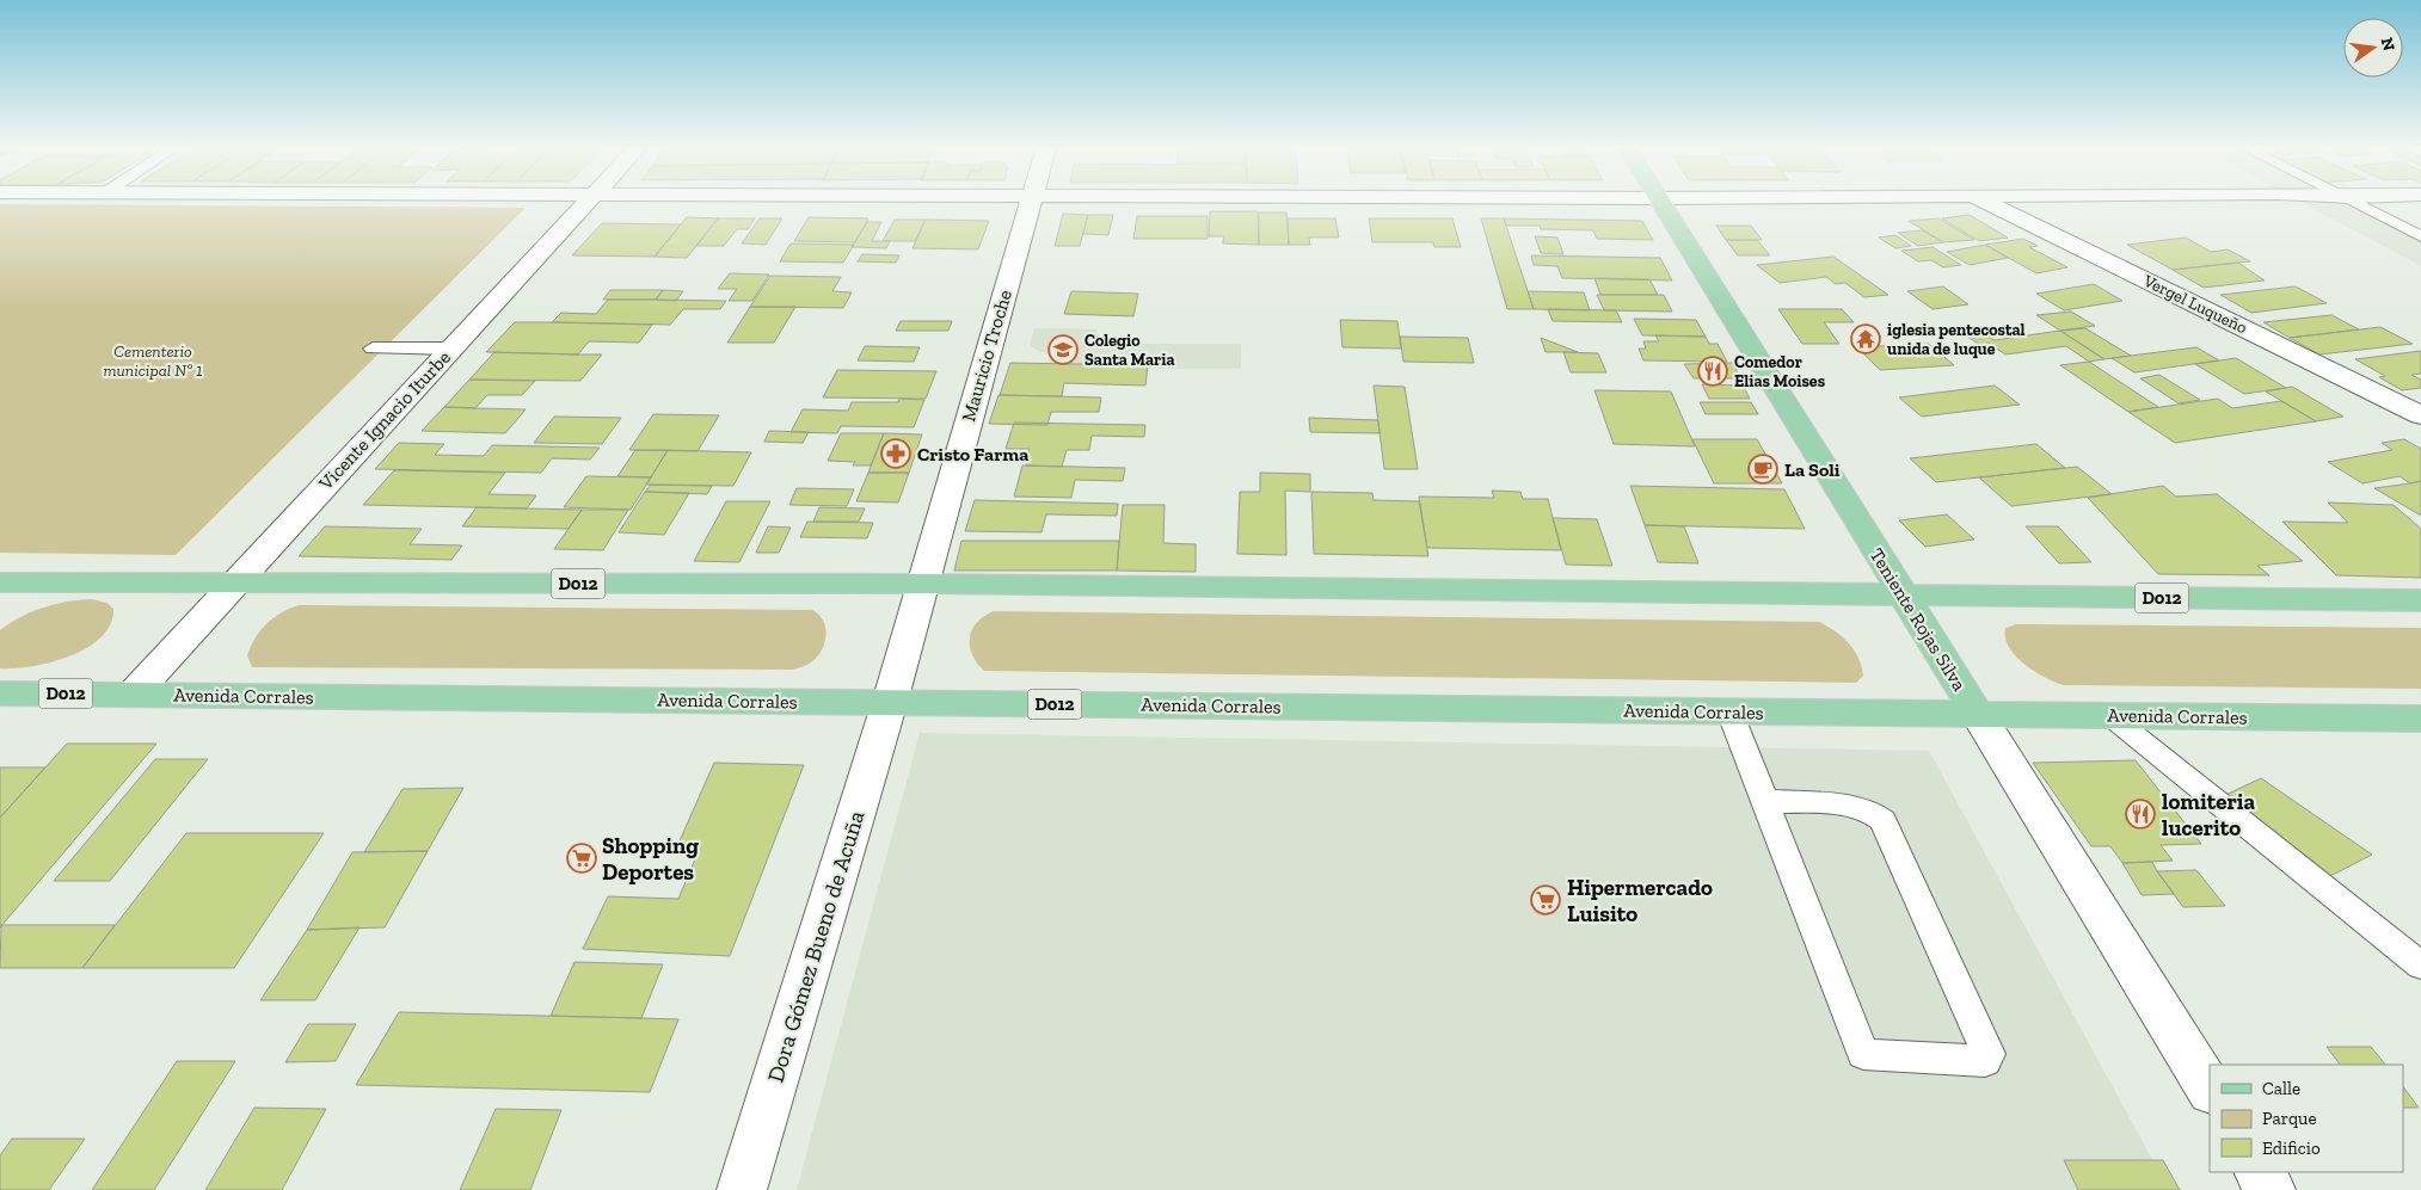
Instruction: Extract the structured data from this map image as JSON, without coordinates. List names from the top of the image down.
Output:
{
  "streets": {
    "main road": ["D012", "Teniente Rojas Silva", "Avenida Corrales"],
    "street": [
      "Vergel Luqueño",
      "Mauricio Troche",
      "Vicente Ignacio Iturbe",
      "Dora Gómez Bueno de Acuña"
    ]
  },
  "crossings": [
    ["Mauricio Troche", "D012"],
    ["Mauricio Troche", "Avenida Corrales"],
    ["Mauricio Troche", "Dora Gómez Bueno de Acuña"],
    ["Vicente Ignacio Iturbe", "D012"],
    ["Vicente Ignacio Iturbe", "Avenida Corrales"],
    ["D012", "Teniente Rojas Silva"],
    ["Teniente Rojas Silva", "Avenida Corrales"],
    ["Avenida Corrales", "Dora Gómez Bueno de Acuña"]
  ],
  "parks": ["Cementerio municipal Nº 1"],
  "places": {
    "temple": ["iglesia pentecostal unida de luque"],
    "school or university": ["Colegio Santa Maria"],
    "restaurant": ["Comedor Elias Moises", "lomiteria lucerito"],
    "pharmacy": ["Cristo Farma"],
    "cafe": ["La Soli"],
    "supermarket": ["Shopping Deportes", "Hipermercado Luisito"]
  },
  "legend": ["Calle", "Parque", "Edificio"],
  "north": "right"
}
